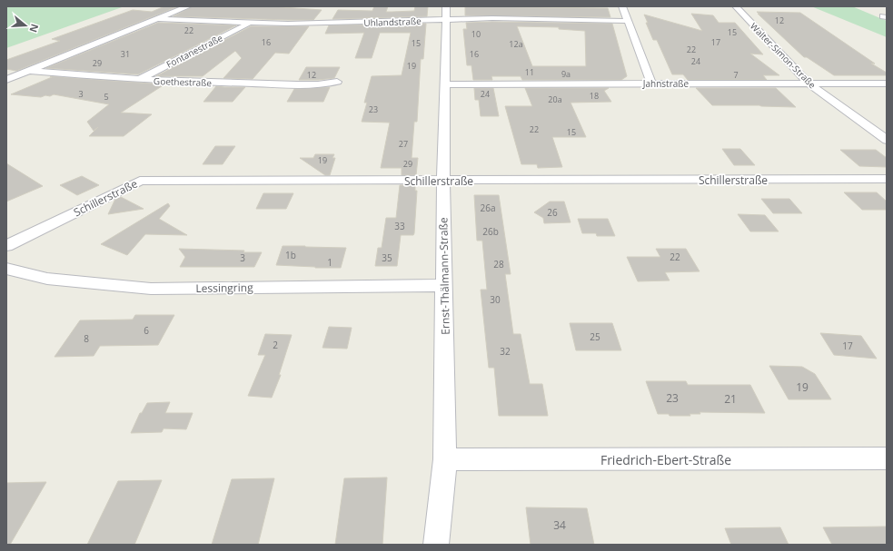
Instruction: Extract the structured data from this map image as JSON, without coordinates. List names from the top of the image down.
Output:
{
  "streets": {
    "street": [
      "Uhlandstraße",
      "Fontanestraße",
      "Walter-Simon-Straße",
      "Goethestraße",
      "Jahnstraße",
      "Schillerstraße",
      "Ernst-Thälmann-Straße",
      "Lessingring",
      "Friedrich-Ebert-Straße"
    ]
  },
  "crossings": [
    ["Uhlandstraße", "Fontanestraße"],
    ["Uhlandstraße", "Ernst-Thälmann-Straße"],
    ["Fontanestraße", "Goethestraße"],
    ["Walter-Simon-Straße", "Jahnstraße"],
    ["Jahnstraße", "Ernst-Thälmann-Straße"],
    ["Schillerstraße", "Ernst-Thälmann-Straße"],
    ["Ernst-Thälmann-Straße", "Lessingring"],
    ["Ernst-Thälmann-Straße", "Friedrich-Ebert-Straße"]
  ],
  "house_numbers": [
    "12",
    "22",
    "15",
    "10",
    "16",
    "17",
    "15",
    "12a",
    "22",
    "31",
    "16",
    "24",
    "29",
    "19",
    "11",
    "9a",
    "12",
    "7",
    "3",
    "24",
    "18",
    "5",
    "20a",
    "23",
    "22",
    "15",
    "27",
    "19",
    "29",
    "26a",
    "26",
    "33",
    "26b",
    "1b",
    "22",
    "3",
    "35",
    "1",
    "28",
    "30",
    "6",
    "25",
    "8",
    "2",
    "17",
    "32",
    "19",
    "23",
    "21",
    "34"
  ],
  "north": "right"
}
